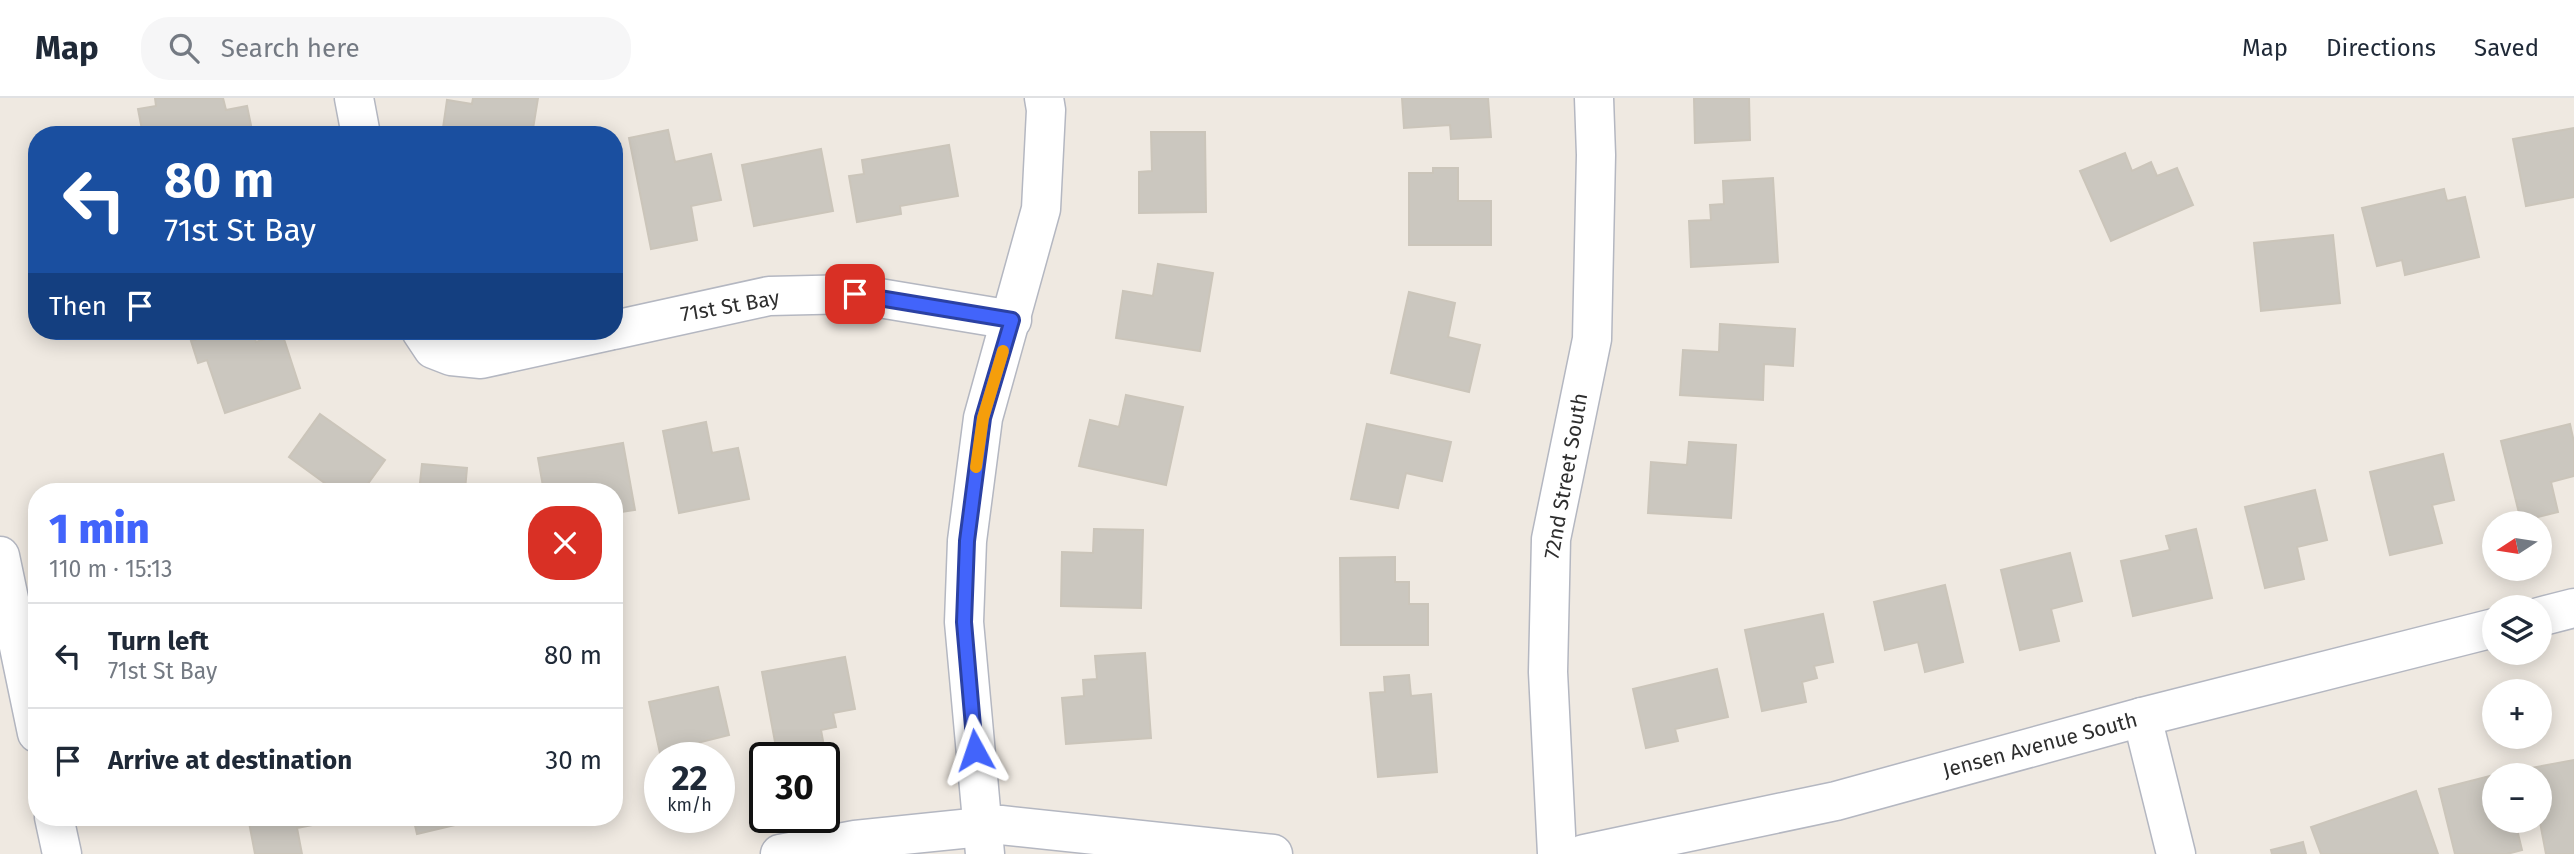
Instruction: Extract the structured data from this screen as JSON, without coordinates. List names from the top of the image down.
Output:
{
  "streets": {
    "street": ["71st St Bay", "72nd Street South", "Jensen Avenue South"]
  },
  "north": "left",
  "page": {
    "header": "Map",
    "search": "Search here",
    "nav": ["Map", "Directions", "Saved"],
    "turn": ["80 m", "71st St Bay"],
    "then": "Then",
    "heading": ["1 min", "110 m · 15:13"],
    "map_buttons": ["+", "−"],
    "list": [
      {
        "name": "Turn left",
        "note": "71st St Bay",
        "value": "80 m"
      },
      {
        "name": "Arrive at destination",
        "value": "30 m"
      }
    ],
    "speed": "22 km/h",
    "limit": "30"
  }
}
